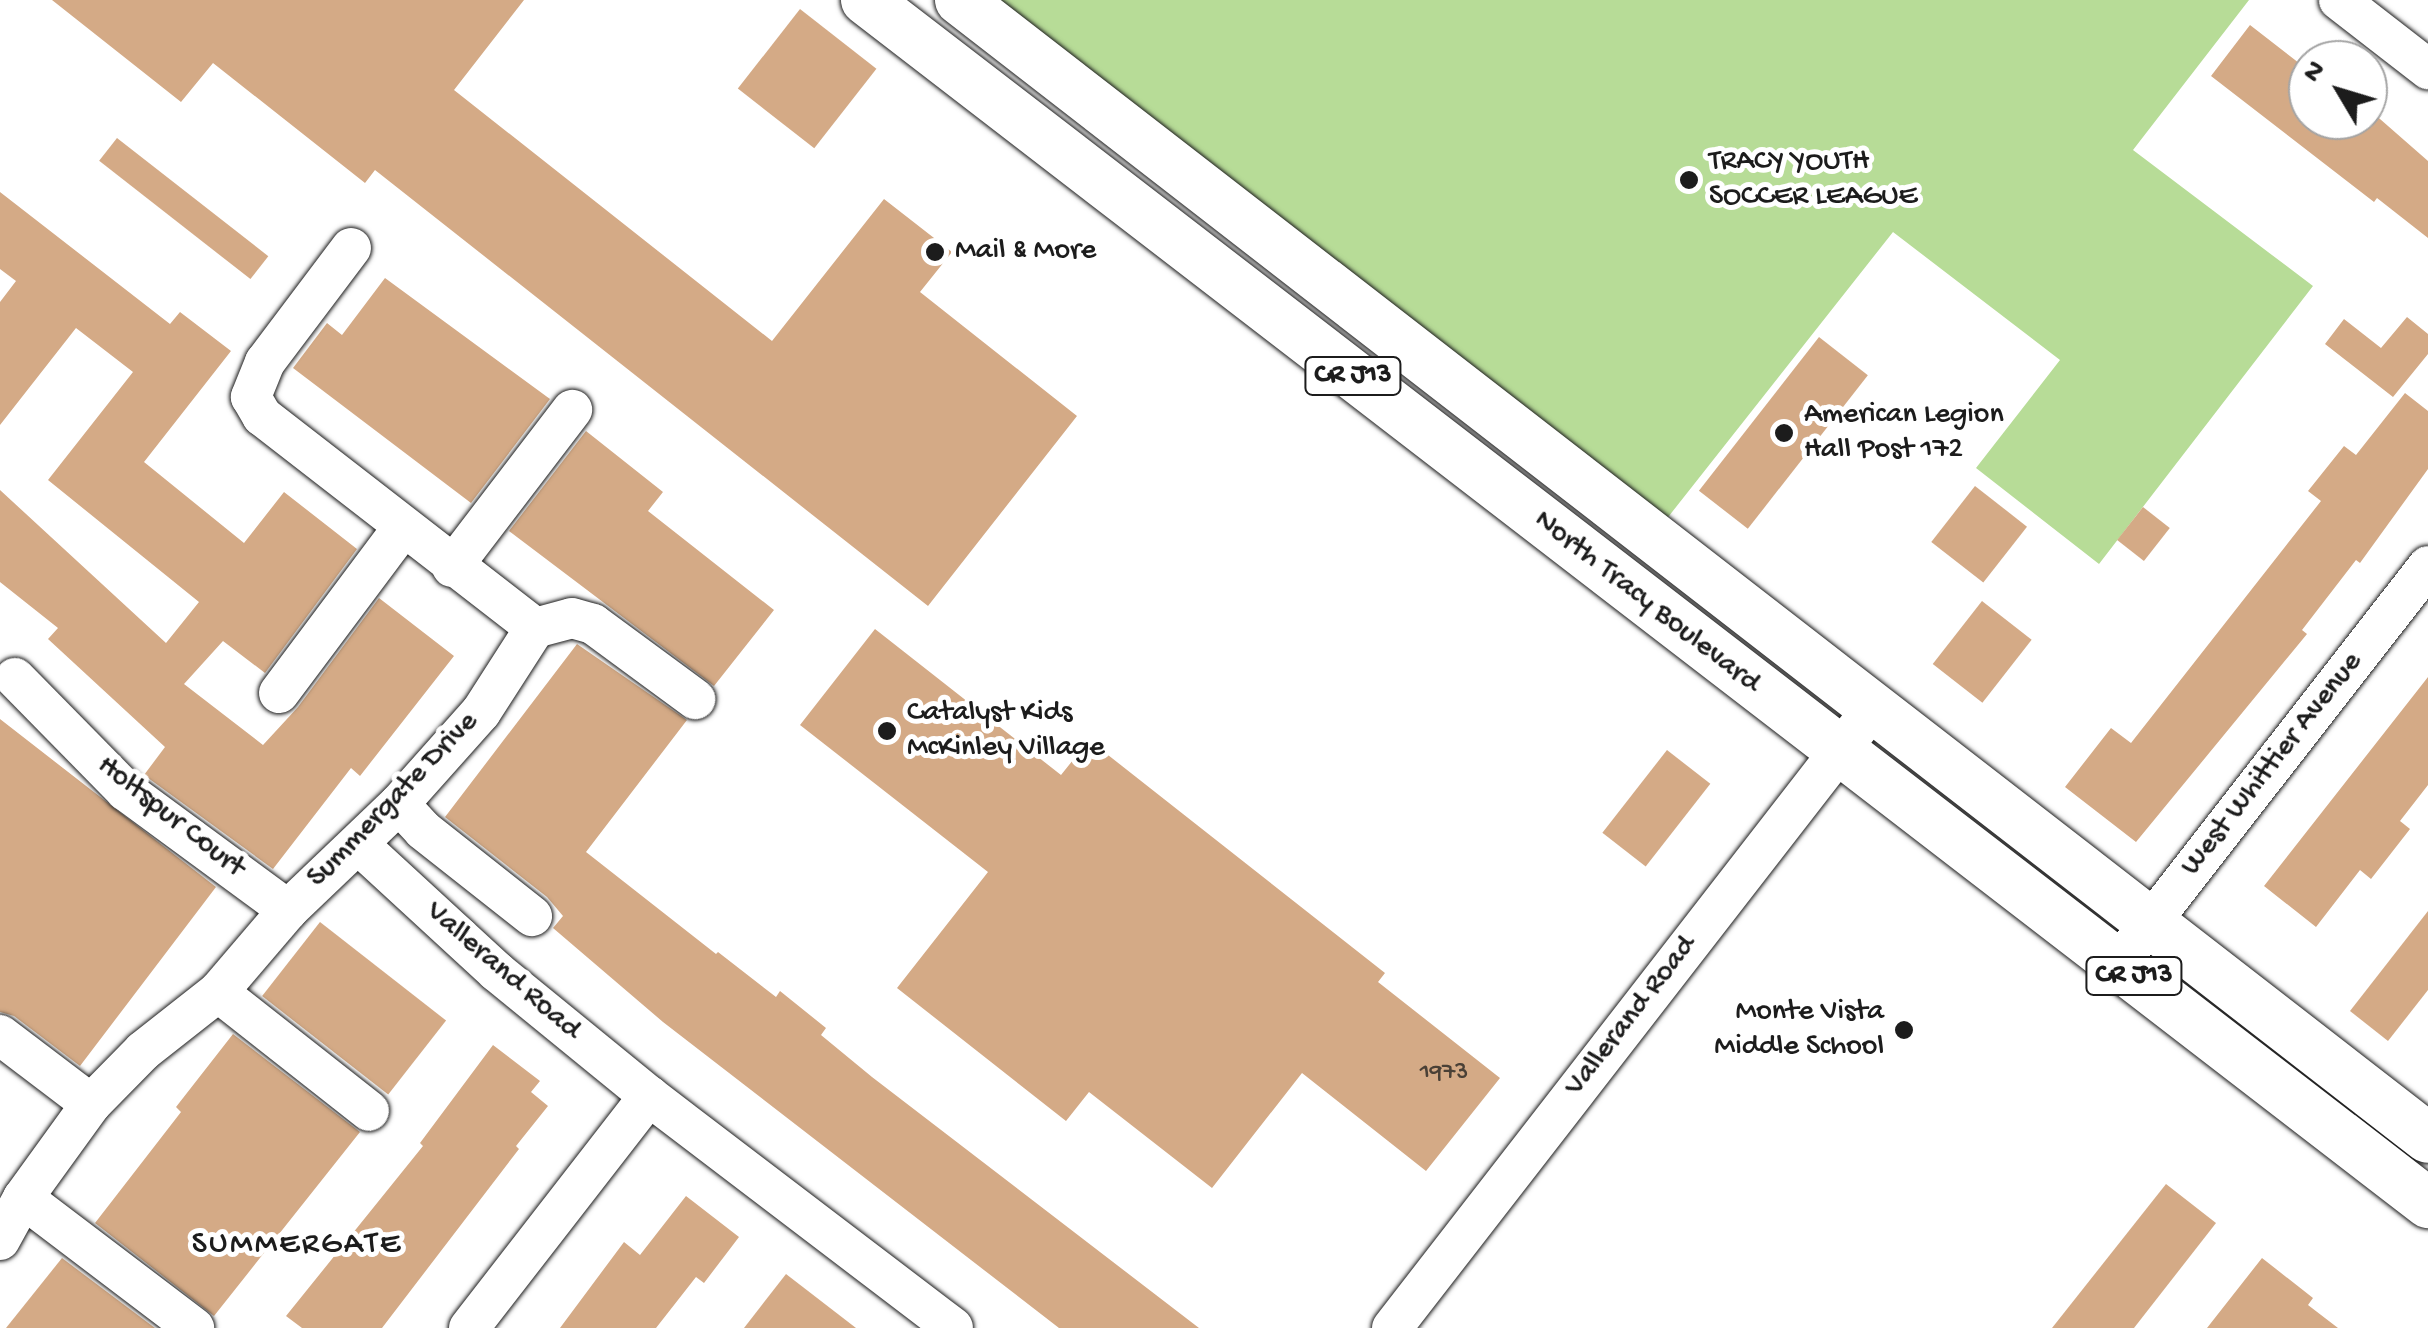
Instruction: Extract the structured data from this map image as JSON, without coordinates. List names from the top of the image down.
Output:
{
  "streets": {
    "main road": ["CR J13", "North Tracy Boulevard"],
    "street": [
      "West Whittier Avenue",
      "Summergate Drive",
      "Holtspur Court",
      "Vallerand Road"
    ]
  },
  "crossings": [
    ["North Tracy Boulevard", "West Whittier Avenue"],
    ["North Tracy Boulevard", "Vallerand Road"],
    ["Summergate Drive", "Holtspur Court"],
    ["Summergate Drive", "Vallerand Road"]
  ],
  "districts": ["SUMMERGATE"],
  "places": [
    "TRACY YOUTH SOCCER LEAGUE",
    "Mail & More",
    "American Legion Hall Post 172",
    "Catalyst Kids McKinley Village",
    "Monte Vista Middle School"
  ],
  "house_numbers": ["1973"],
  "north": "top left"
}
